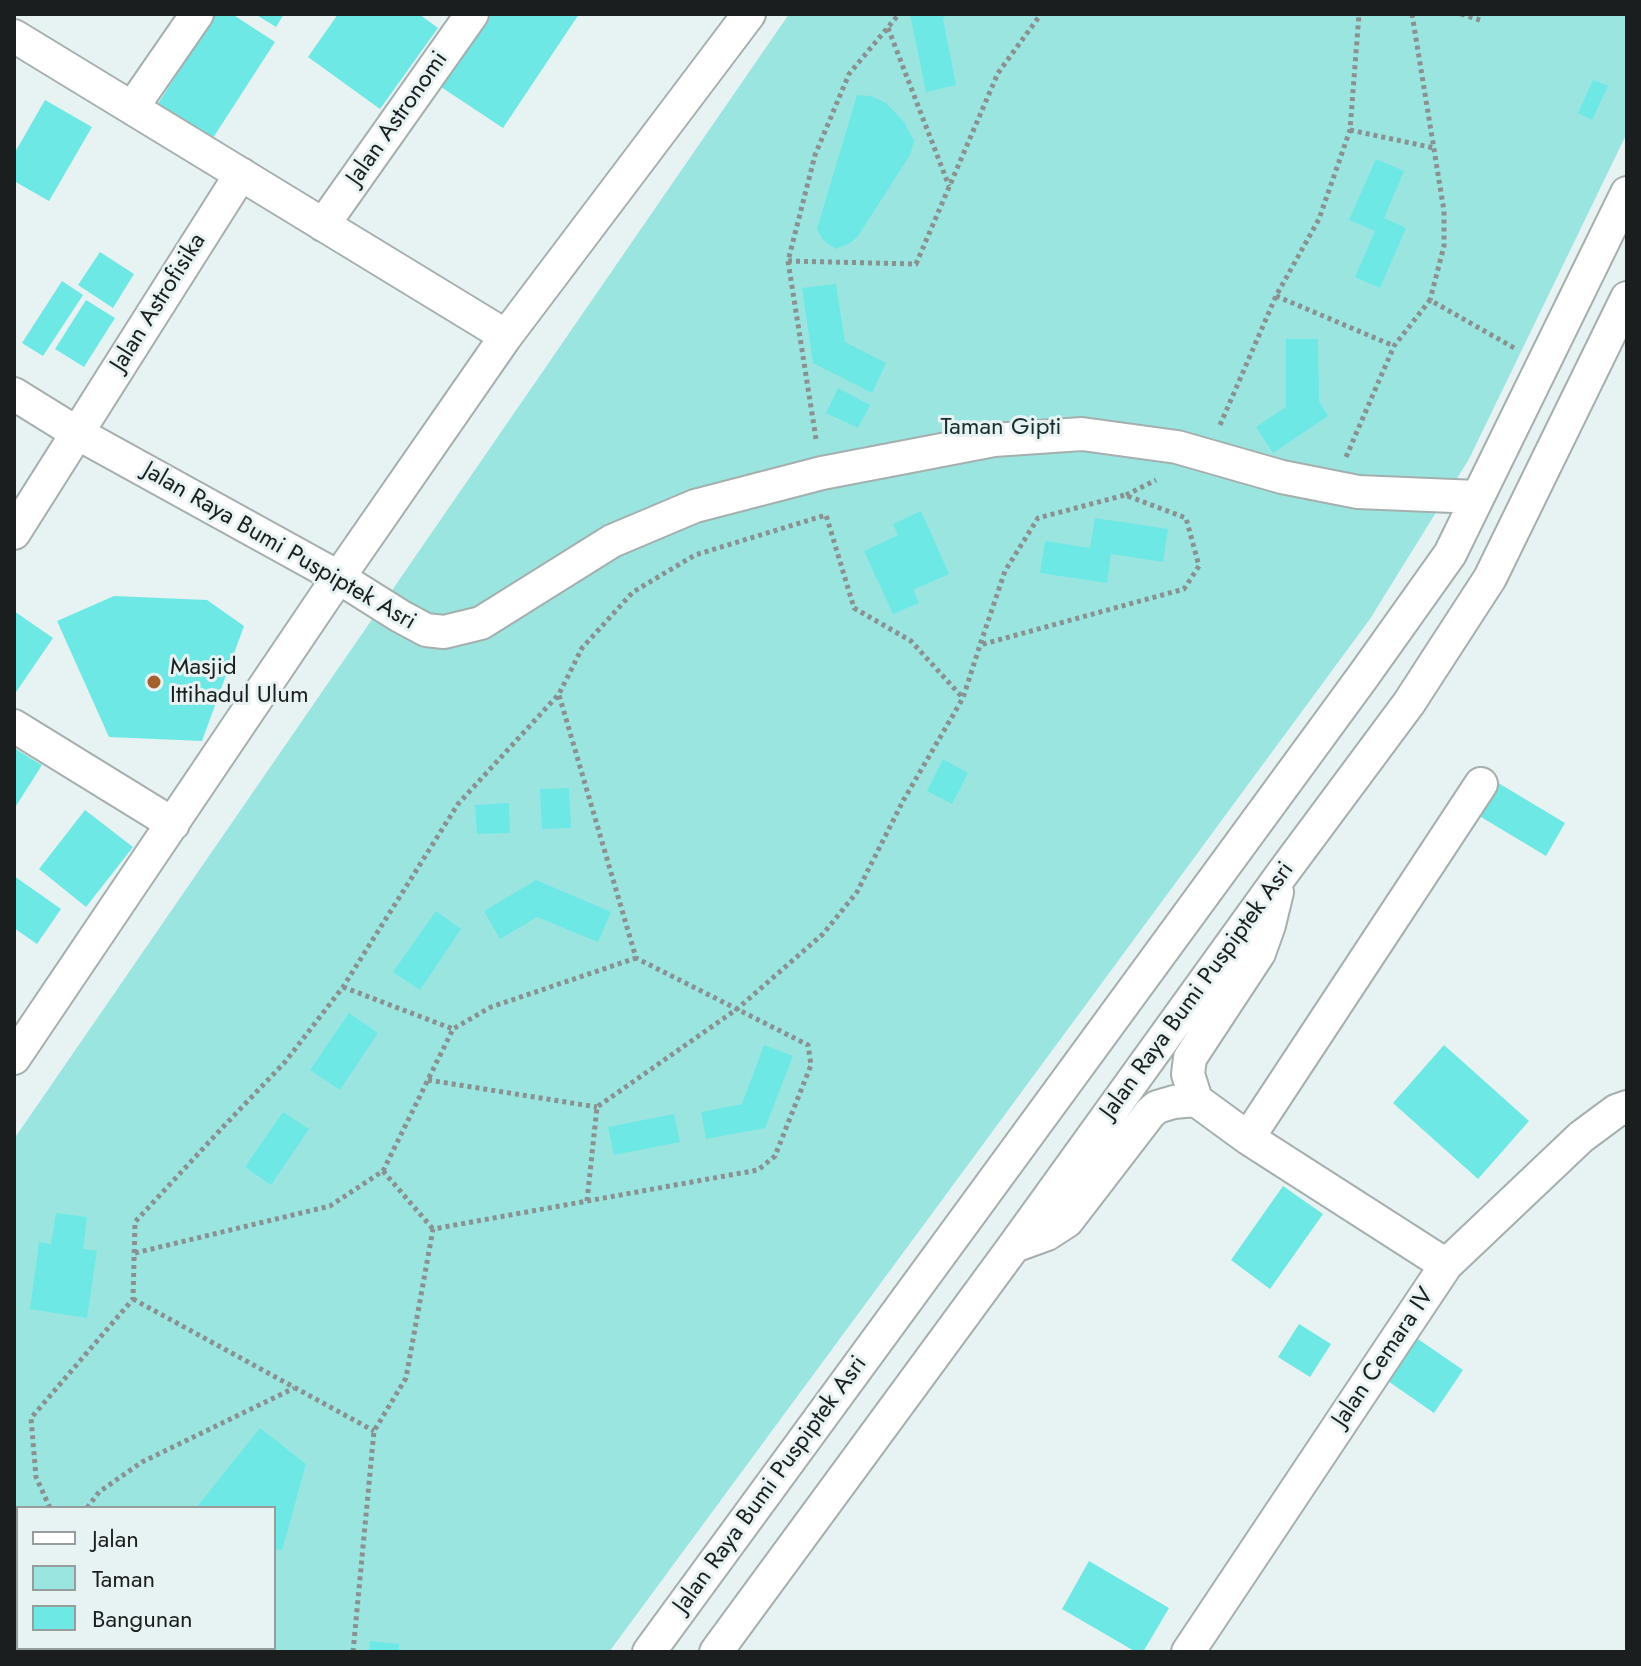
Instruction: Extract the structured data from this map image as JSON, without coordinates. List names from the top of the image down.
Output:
{
  "streets": {
    "street": [
      "Jalan Astronomi",
      "Jalan Astrofisika",
      "Jalan Raya Bumi Puspiptek Asri",
      "Jalan Cemara IV"
    ]
  },
  "crossings": [
    ["Jalan Astrofisika", "Jalan Raya Bumi Puspiptek Asri"]
  ],
  "parks": ["Taman Gipti"],
  "places": ["Masjid Ittihadul Ulum"],
  "legend": ["Jalan", "Taman", "Bangunan"]
}
